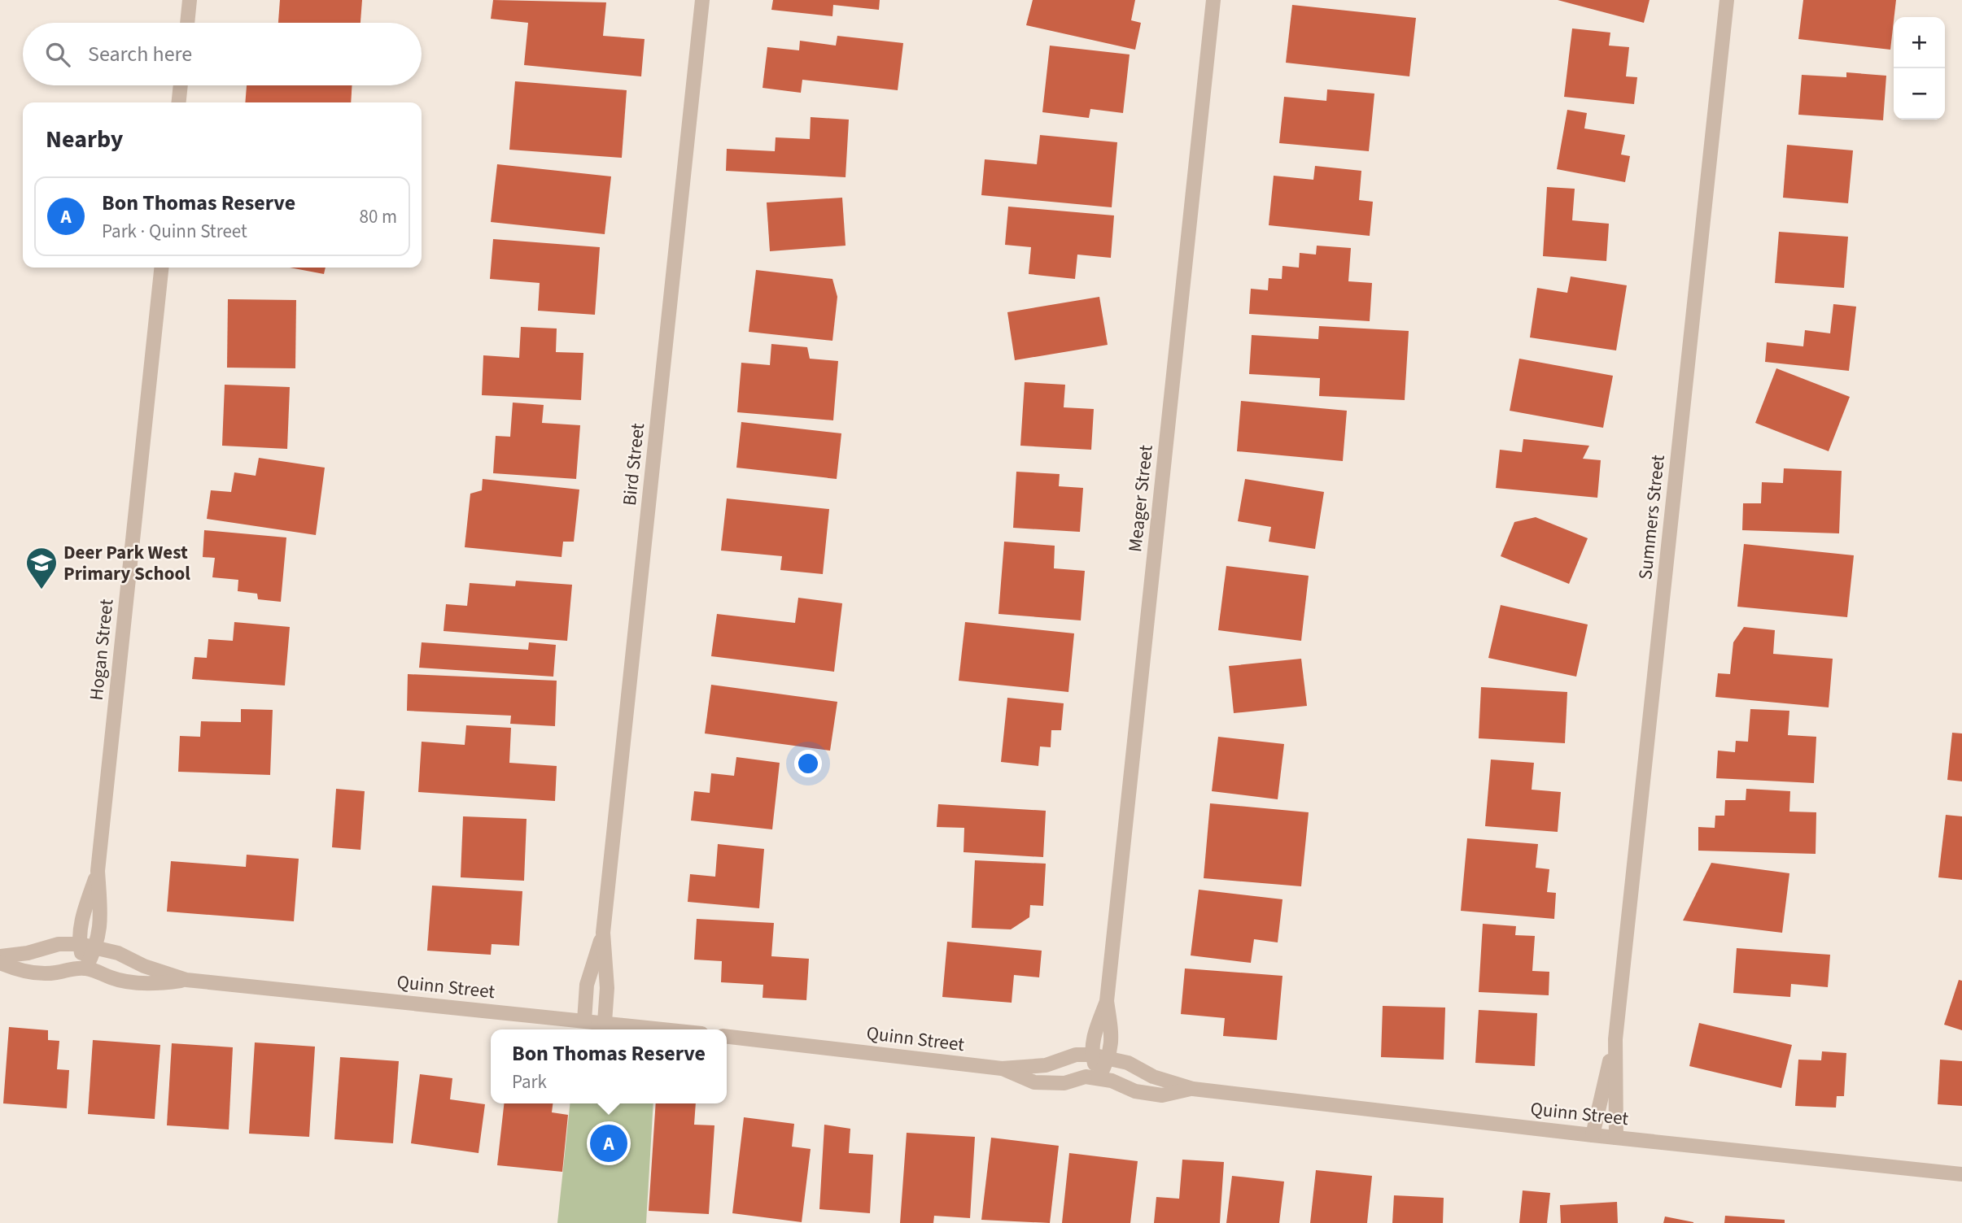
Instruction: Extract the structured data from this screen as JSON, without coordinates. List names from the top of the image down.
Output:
{
  "streets": {
    "street": [
      "Bird Street",
      "Meager Street",
      "Summers Street",
      "Hogan Street",
      "Quinn Street"
    ]
  },
  "crossings": [
    ["Bird Street", "Quinn Street"],
    ["Meager Street", "Quinn Street"],
    ["Summers Street", "Quinn Street"],
    ["Hogan Street", "Quinn Street"]
  ],
  "places": {
    "school or university": ["Deer Park West Primary School"]
  },
  "page": {
    "map_buttons": ["+", "−"],
    "search": "Search here",
    "heading": "Nearby",
    "list": [
      {
        "mark": "A",
        "name": "Bon Thomas Reserve",
        "note": "Park · Quinn Street",
        "value": "80 m"
      }
    ],
    "popup": ["Bon Thomas Reserve", "Park"],
    "pins": "A"
  }
}
